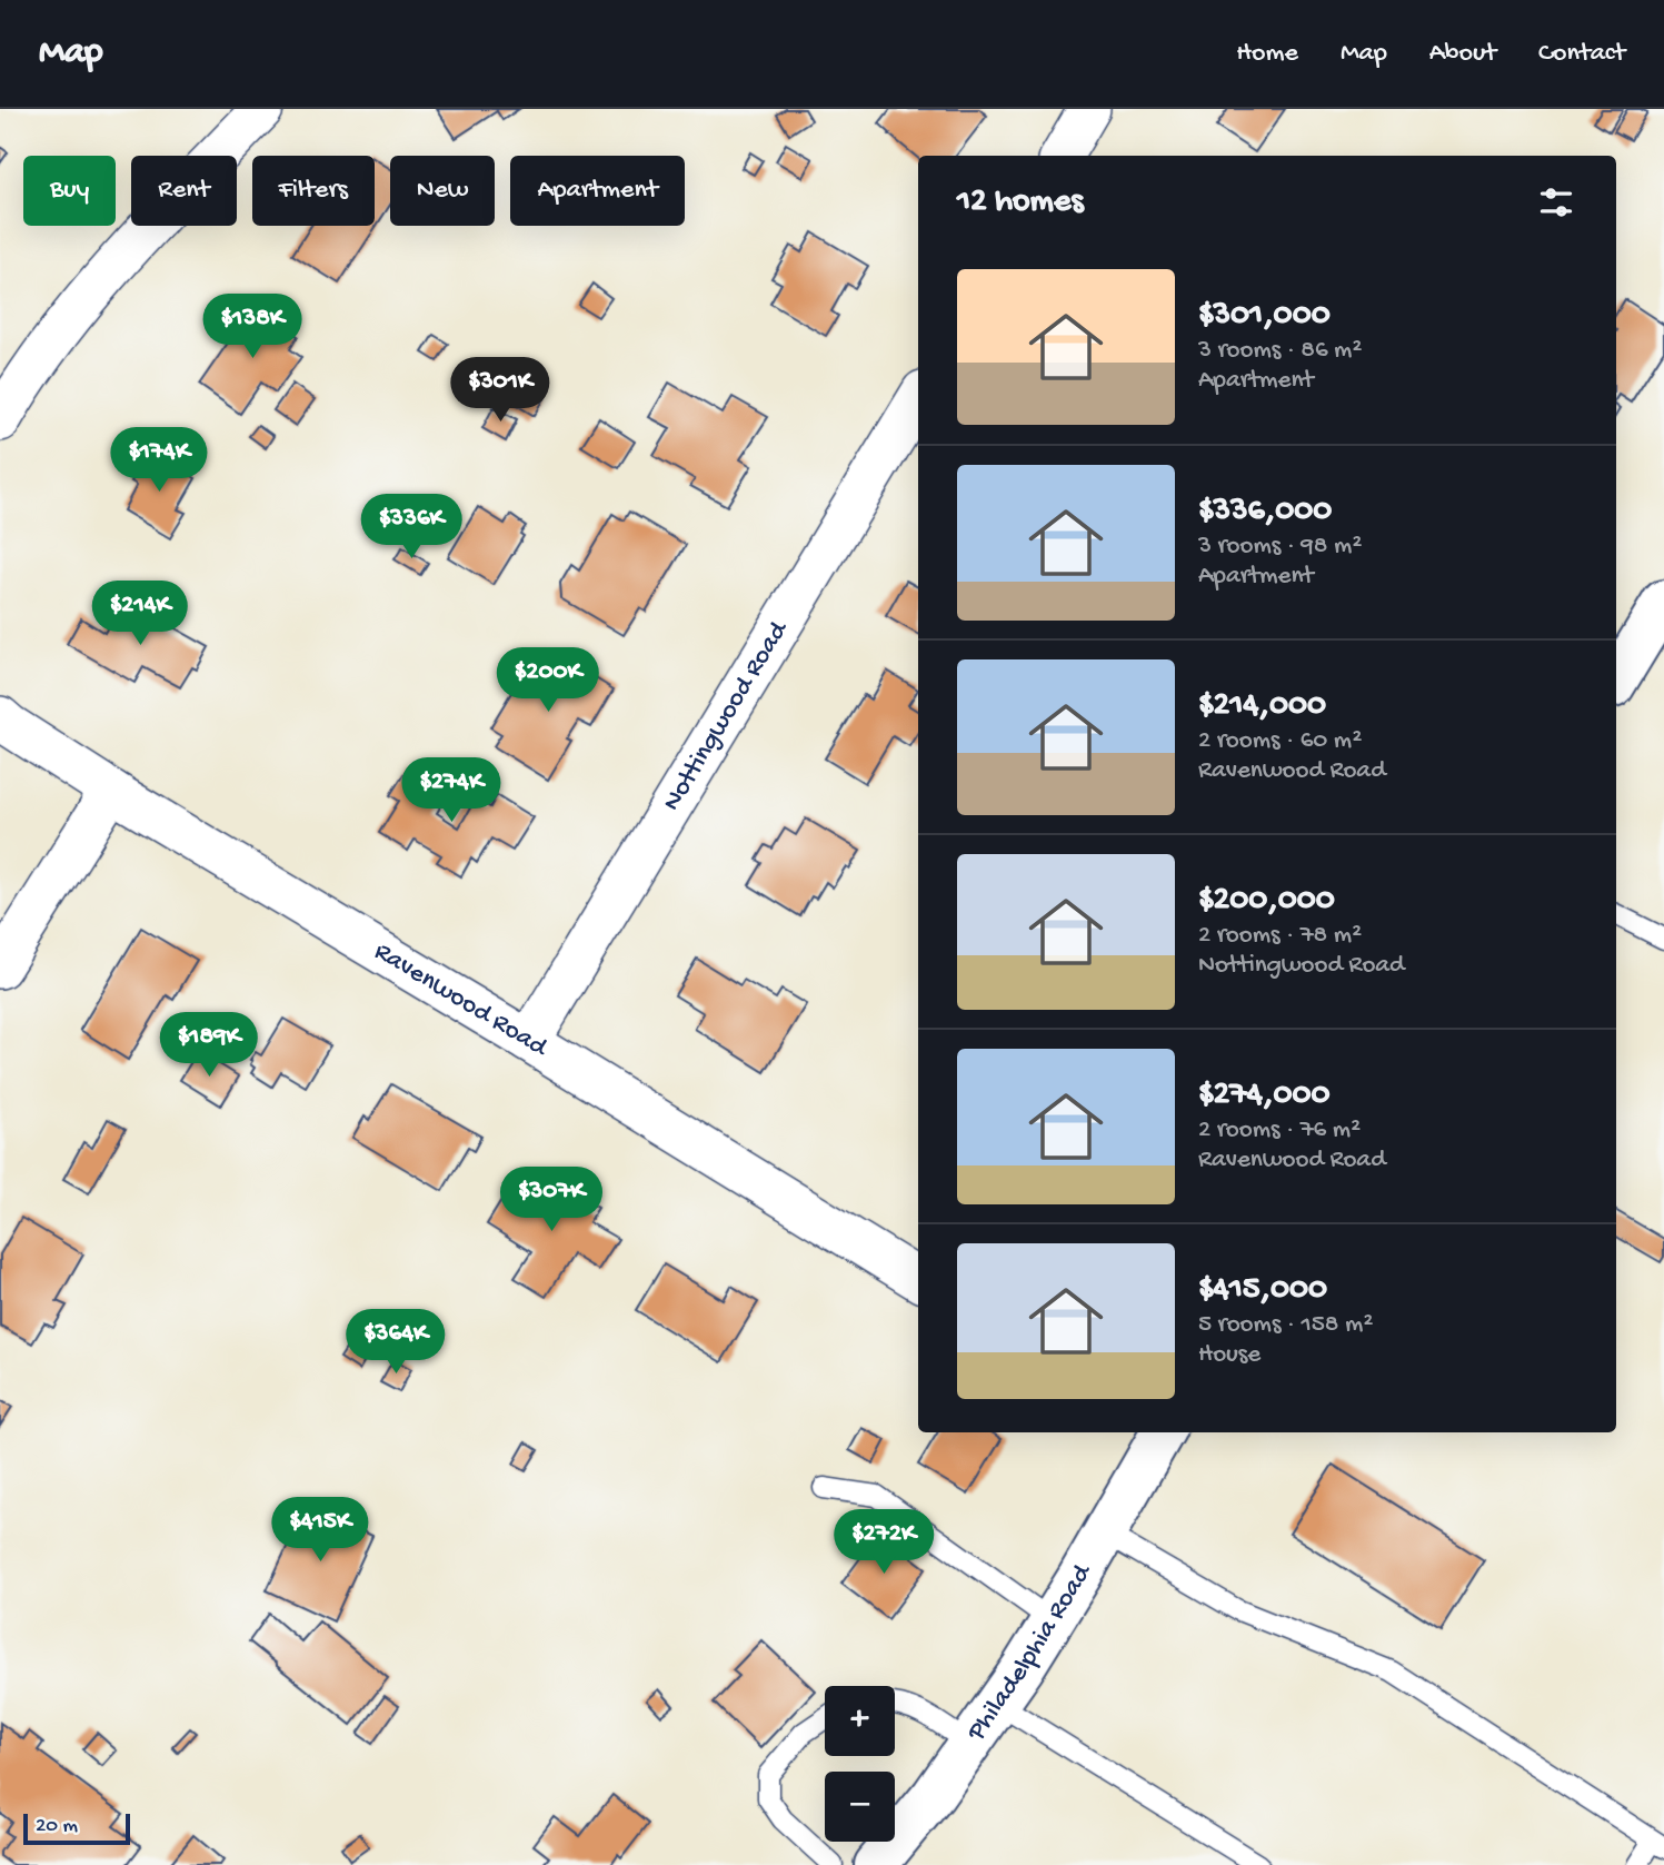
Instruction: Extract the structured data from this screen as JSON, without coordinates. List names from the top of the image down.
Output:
{
  "streets": {
    "main road": ["Philadelphia Road"],
    "street": ["Nottingwood Road", "Ravenwood Road"]
  },
  "crossings": [
    ["Nottingwood Road", "Ravenwood Road"]
  ],
  "scale_bar": "20 m",
  "page": {
    "header": "Map",
    "nav": [
      "Home",
      "Map",
      "About",
      "Contact"
    ],
    "chip": [
      "Buy",
      "Rent",
      "Filters",
      "New",
      "Apartment"
    ],
    "heading": "12 homes",
    "list": [
      {
        "name": "$301,000",
        "note": "3 rooms · 86 m² · Apartment"
      },
      {
        "name": "$336,000",
        "note": "3 rooms · 98 m² · Apartment"
      },
      {
        "name": "$214,000",
        "note": "2 rooms · 60 m² · Ravenwood Road"
      },
      {
        "name": "$200,000",
        "note": "2 rooms · 78 m² · Nottingwood Road"
      },
      {
        "name": "$274,000",
        "note": "2 rooms · 76 m² · Ravenwood Road"
      },
      {
        "name": "$415,000",
        "note": "5 rooms · 158 m² · House"
      }
    ],
    "price": [
      "$138K",
      "$301K",
      "$174K",
      "$336K",
      "$214K",
      "$200K",
      "$274K",
      "$189K",
      "$307K",
      "$364K",
      "$415K",
      "$272K"
    ],
    "map_buttons": ["+", "−"],
    "scale": "20 m"
  }
}
